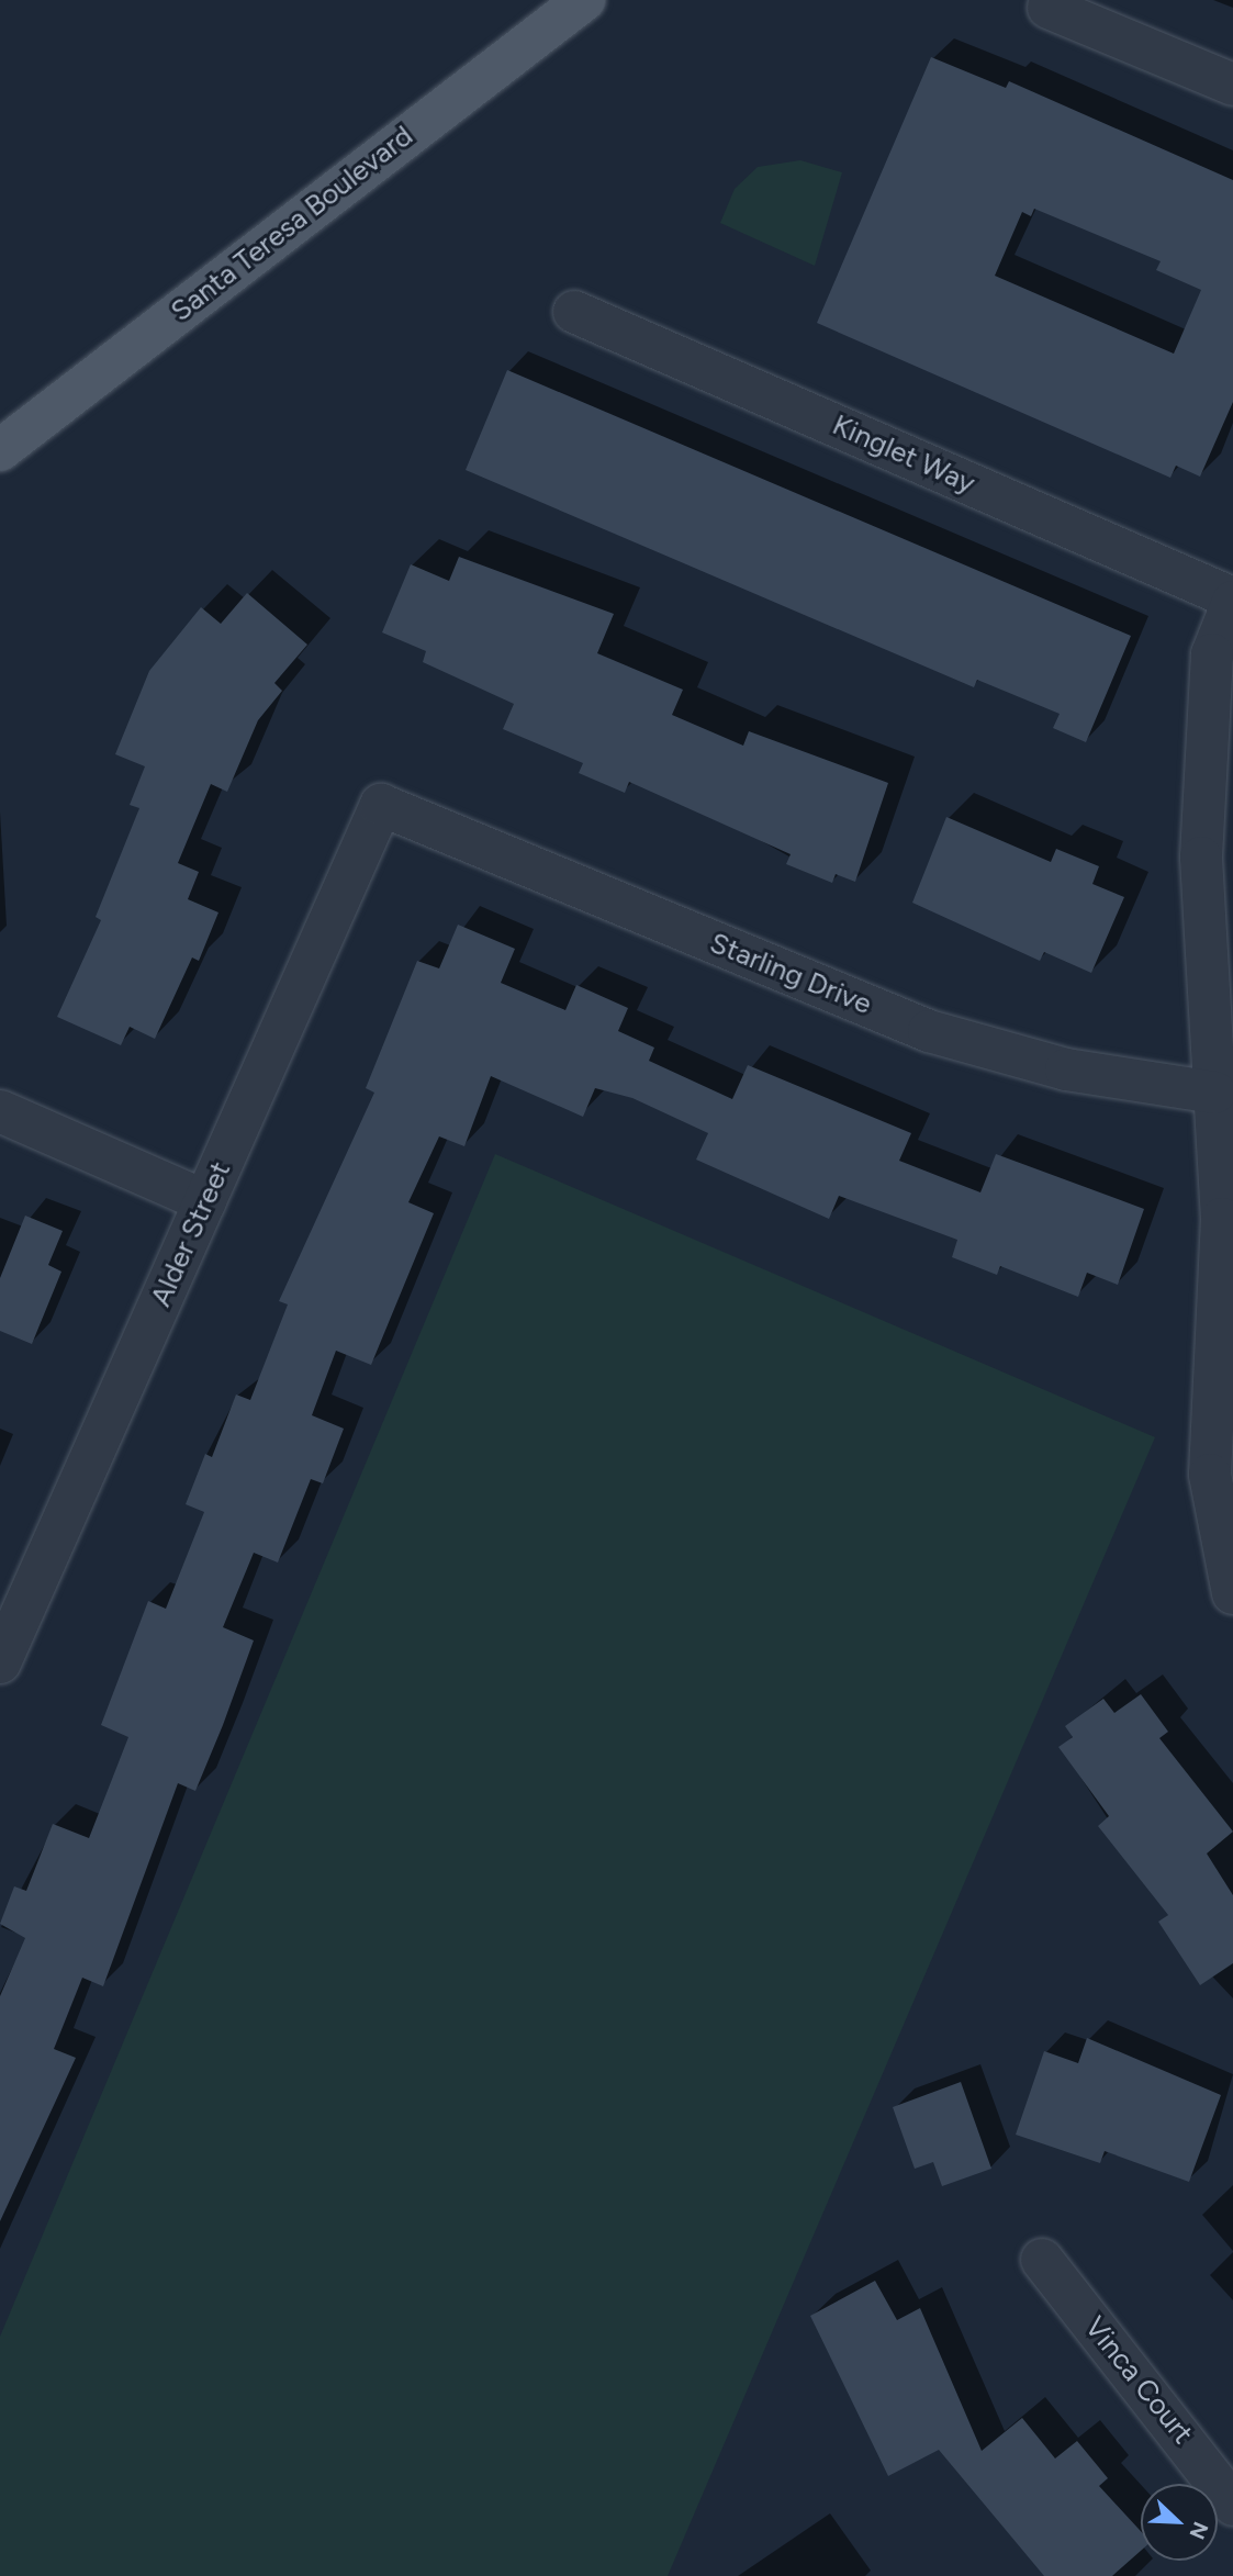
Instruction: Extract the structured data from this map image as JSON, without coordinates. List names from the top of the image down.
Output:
{
  "streets": {
    "main road": ["Santa Teresa Boulevard"],
    "street": [
      "Kinglet Way",
      "Starling Drive",
      "Alder Street",
      "Vinca Court"
    ]
  },
  "crossings": [
    ["Starling Drive", "Alder Street"]
  ],
  "north": "bottom right"
}
